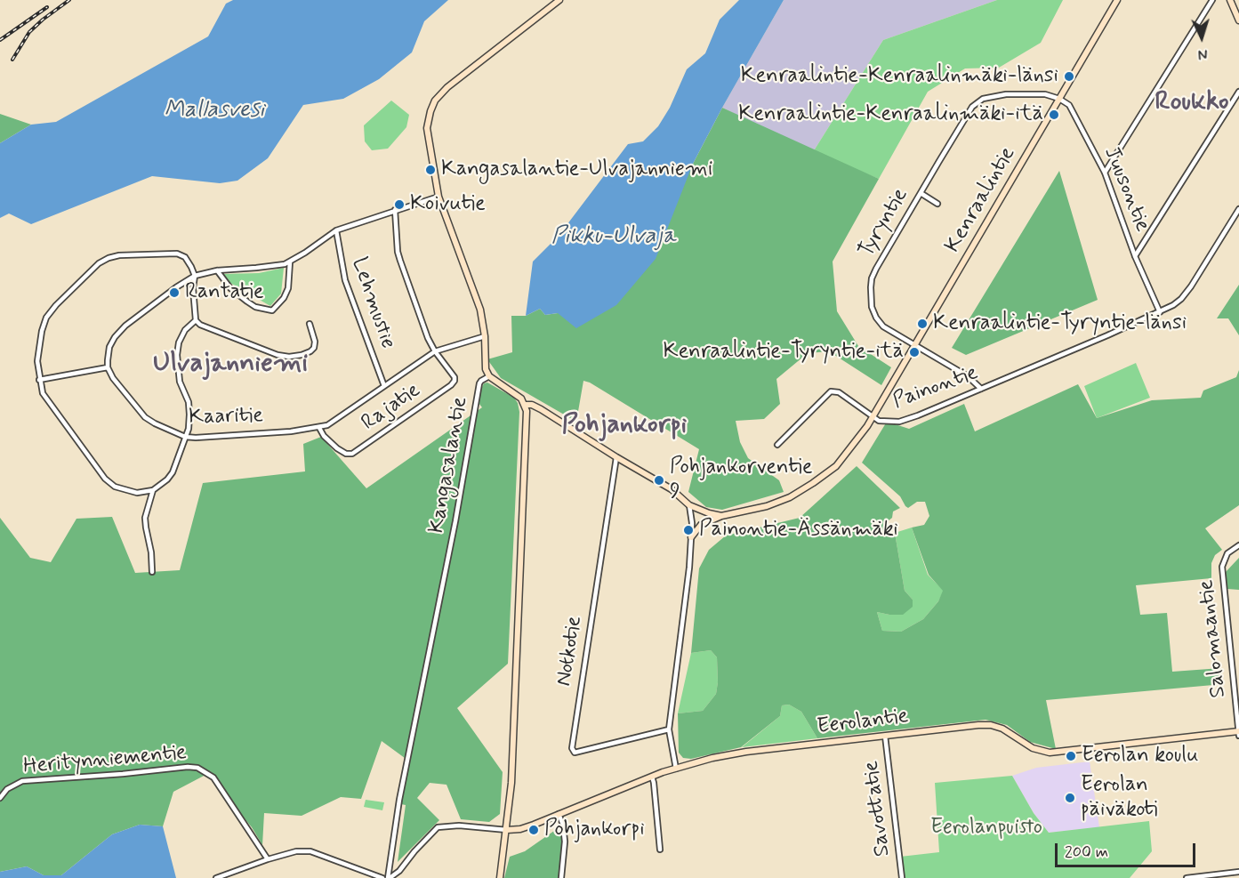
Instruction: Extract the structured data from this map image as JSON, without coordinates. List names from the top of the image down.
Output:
{
  "streets": {
    "street": [
      "Juusontie",
      "Kenraalintie",
      "Tyryntie",
      "Lehmustie",
      "Painontie",
      "Rajatie",
      "Kaaritie",
      "Kangasalantie",
      "Salomaantie",
      "Notkotie",
      "Eerolantie",
      "Heritynniementie",
      "Savottatie"
    ]
  },
  "crossings": [
    ["Juusontie", "Kenraalintie"],
    ["Juusontie", "Tyryntie"],
    ["Juusontie", "Painontie"],
    ["Kenraalintie", "Tyryntie"],
    ["Kenraalintie", "Painontie"],
    ["Tyryntie", "Painontie"],
    ["Lehmustie", "Kaaritie"],
    ["Rajatie", "Kaaritie"],
    ["Kaaritie", "Kangasalantie"],
    ["Salomaantie", "Eerolantie"],
    ["Eerolantie", "Savottatie"]
  ],
  "districts": ["Roukko", "Ulvajanniemi", "Pohjankorpi"],
  "water": ["Mallasvesi", "Pikku-Ulvaja"],
  "parks": ["Eerolanpuisto"],
  "places": [
    "Kenraalintie-Kenraalinmäki-länsi",
    "Kenraalintie-Kenraalinmäki-itä",
    "Kangasalantie-Ulvajanniemi",
    "Koivutie",
    "Rantatie",
    "Kenraalintie-Tyryntie-länsi",
    "Kenraalintie-Tyryntie-itä",
    "Pohjankorventie 9",
    "Painontie-Ässänmäki",
    "Eerolan koulu",
    "Eerolan päiväkoti",
    "Pohjankorpi"
  ],
  "scale_bar": "200 m",
  "north": "bottom"
}
